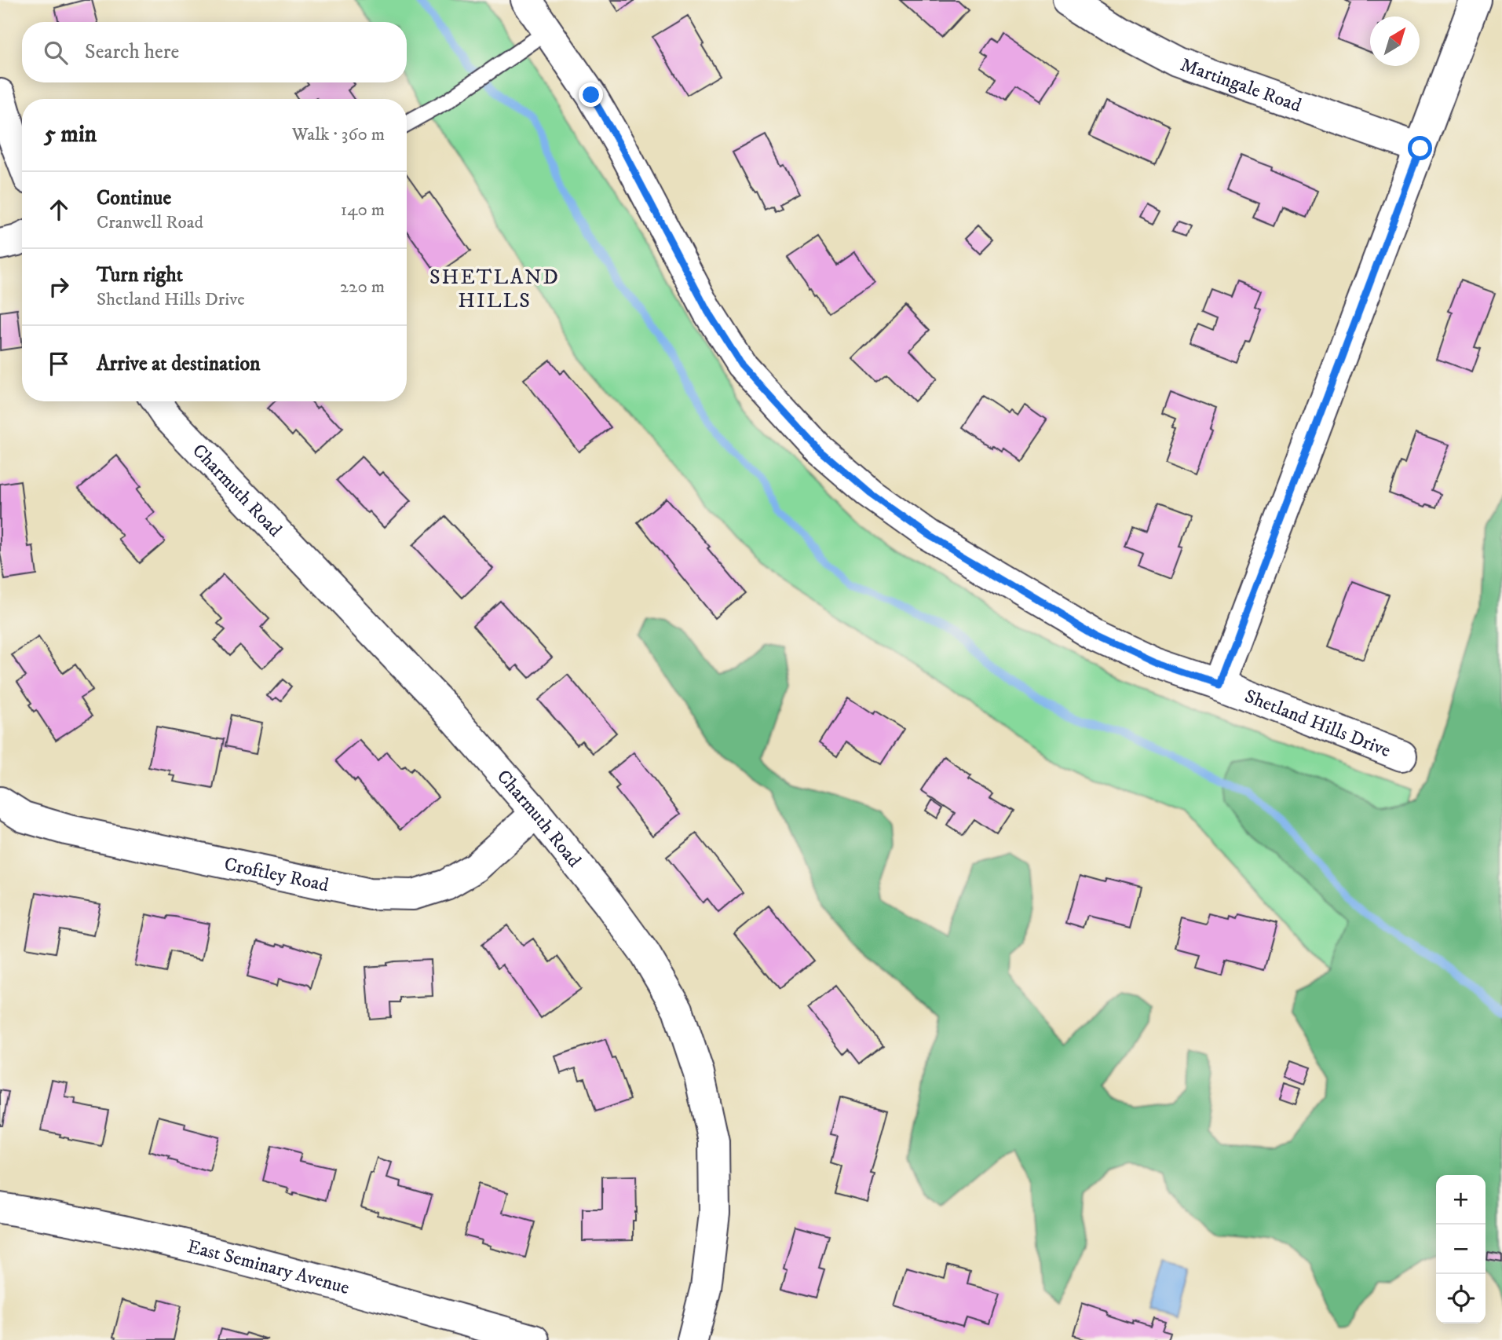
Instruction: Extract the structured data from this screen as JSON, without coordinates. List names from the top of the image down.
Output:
{
  "streets": {
    "street": [
      "Martingale Road",
      "Charmuth Road",
      "Shetland Hills Drive",
      "Croftley Road",
      "East Seminary Avenue"
    ]
  },
  "crossings": [
    ["Charmuth Road", "Croftley Road"]
  ],
  "districts": ["SHETLAND HILLS"],
  "north": "top right",
  "page": {
    "search": "Search here",
    "heading": ["5 min", "Walk · 360 m"],
    "list": [
      ["Continue", "Cranwell Road", "140 m"],
      ["Turn right", "Shetland Hills Drive", "220 m"],
      "Arrive at destination"
    ],
    "map_buttons": ["+", "−"]
  }
}
